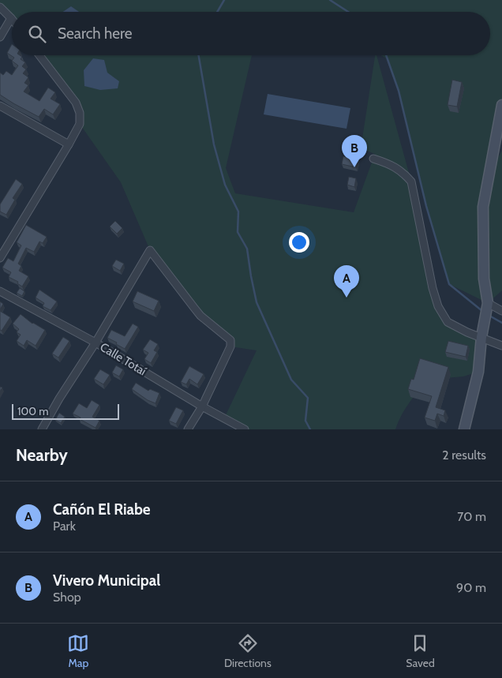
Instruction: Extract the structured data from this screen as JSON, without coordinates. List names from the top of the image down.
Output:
{
  "streets": {
    "street": ["Calle Totaí"]
  },
  "scale_bar": "100 m",
  "page": {
    "search": "Search here",
    "pins": ["B", "A"],
    "scale": "100 m",
    "heading": ["Nearby", "2 results"],
    "list": [
      {
        "mark": "A",
        "name": "Cañón El Riabe",
        "note": "Park",
        "value": "70 m"
      },
      {
        "mark": "B",
        "name": "Vivero Municipal",
        "note": "Shop",
        "value": "90 m"
      }
    ],
    "nav": ["Map", "Directions", "Saved"]
  }
}
